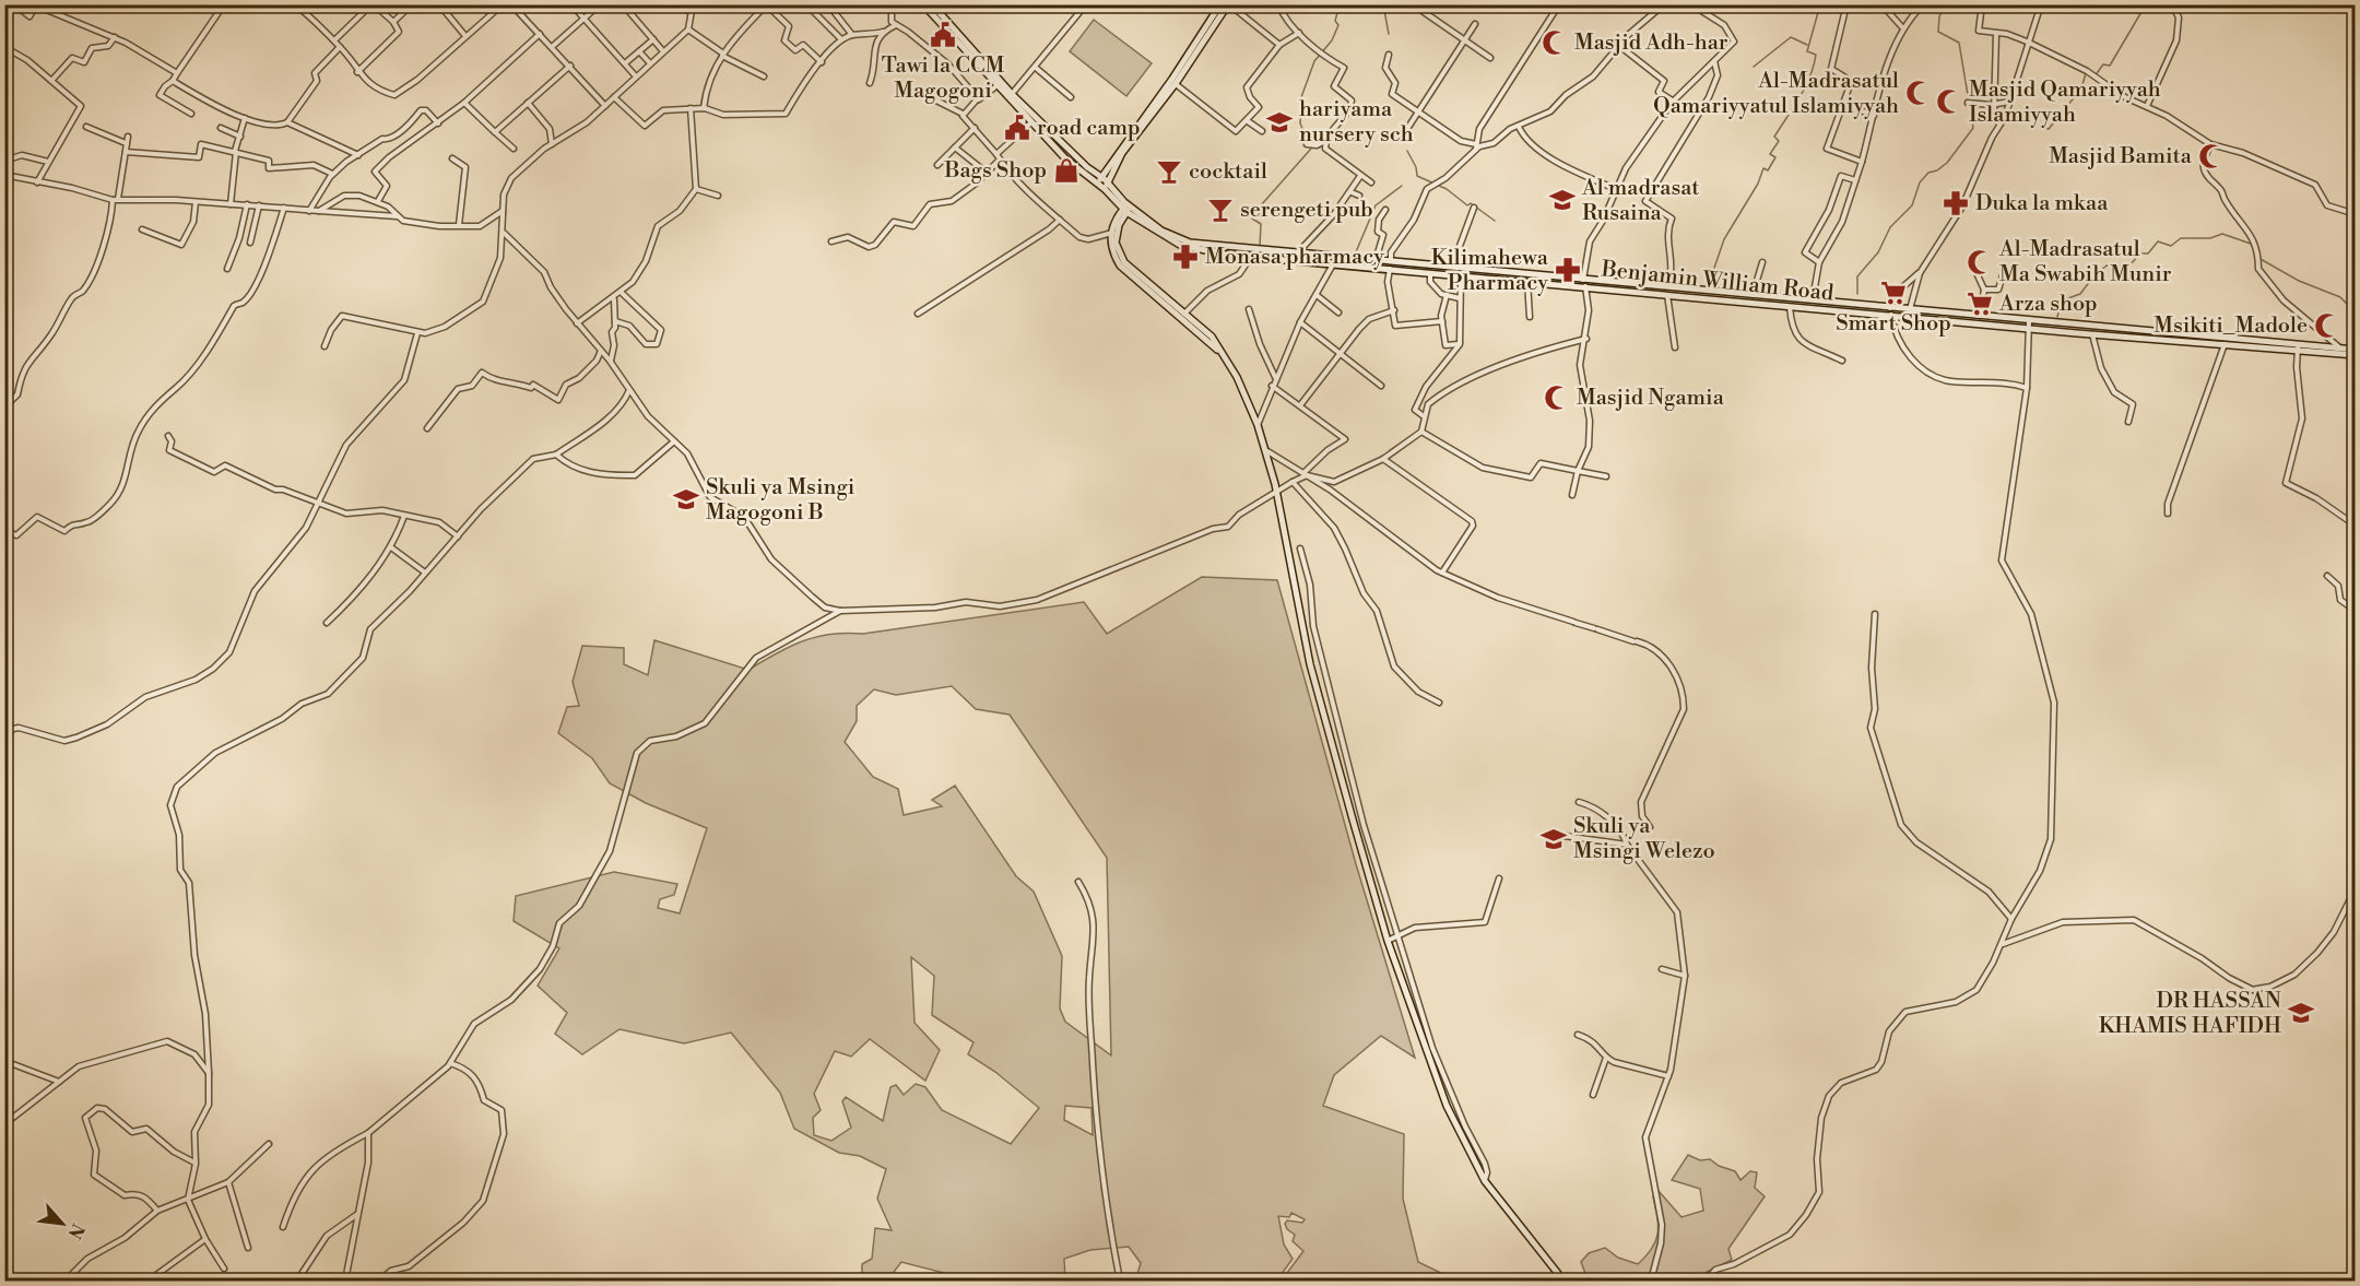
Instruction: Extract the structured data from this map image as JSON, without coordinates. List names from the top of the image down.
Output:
{
  "streets": {
    "main road": ["Benjamin William Road"]
  },
  "places": {
    "public building": ["Tawi la CCM Magogoni", "road camp"],
    "mosque": [
      "Masjid Adh-har",
      "Al-Madrasatul Qamariyyatul Islamiyyah",
      "Masjid Qamariyyah Islamiyyah",
      "Masjid Bamita",
      "Al-Madrasatul Ma Swabih Munir",
      "Msikiti_Madole",
      "Masjid Ngamia"
    ],
    "school or university": [
      "hariyama nursery sch",
      "Al madrasat Rusaina",
      "Skuli ya Msingi Magogoni B",
      "Skuli ya Msingi Welezo",
      "DR HASSAN KHAMIS HAFIDH"
    ],
    "shop": ["Bags Shop"],
    "bar": ["cocktail", "serengeti pub"],
    "pharmacy": ["Duka la mkaa", "Monasa pharmacy", "Kilimahewa Pharmacy"],
    "supermarket": ["Smart Shop", "Arza shop"]
  },
  "north": "bottom right"
}
